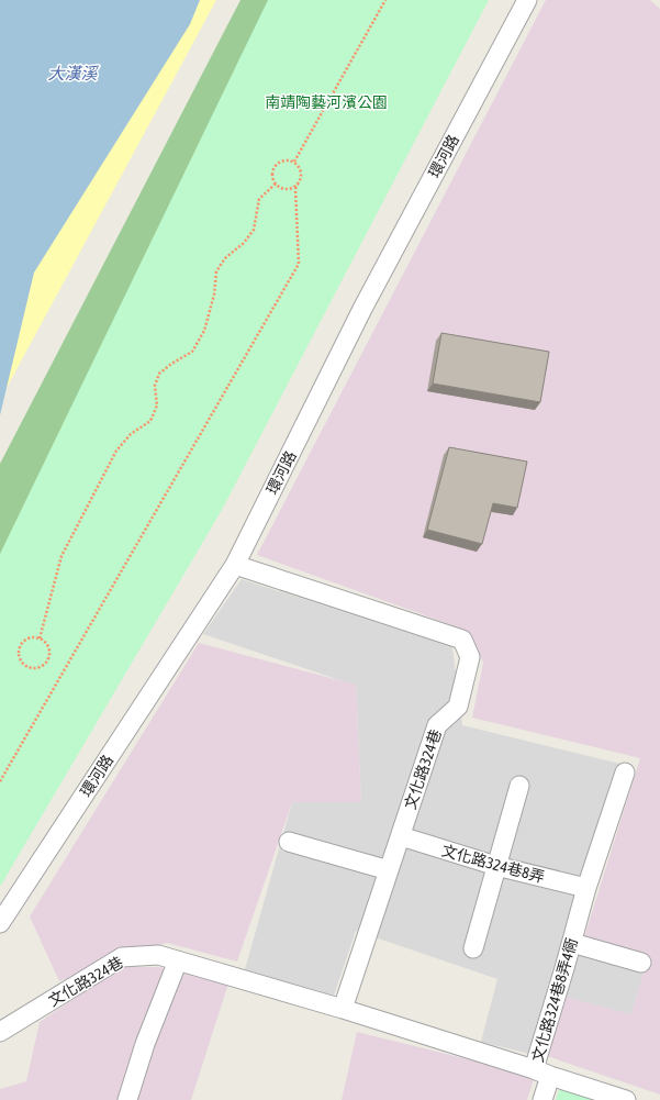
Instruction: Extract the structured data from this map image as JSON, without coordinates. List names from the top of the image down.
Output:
{
  "streets": {
    "street": [
      "環河路",
      "文化路324巷",
      "文化路324巷8弄",
      "文化路324巷8弄4衕"
    ]
  },
  "crossings": [
    ["環河路", "文化路324巷"],
    ["文化路324巷", "文化路324巷8弄"],
    ["文化路324巷", "文化路324巷8弄4衕"],
    ["文化路324巷8弄", "文化路324巷8弄4衕"]
  ],
  "water": ["大漢溪"],
  "parks": ["南靖陶藝河濱公園"]
}
